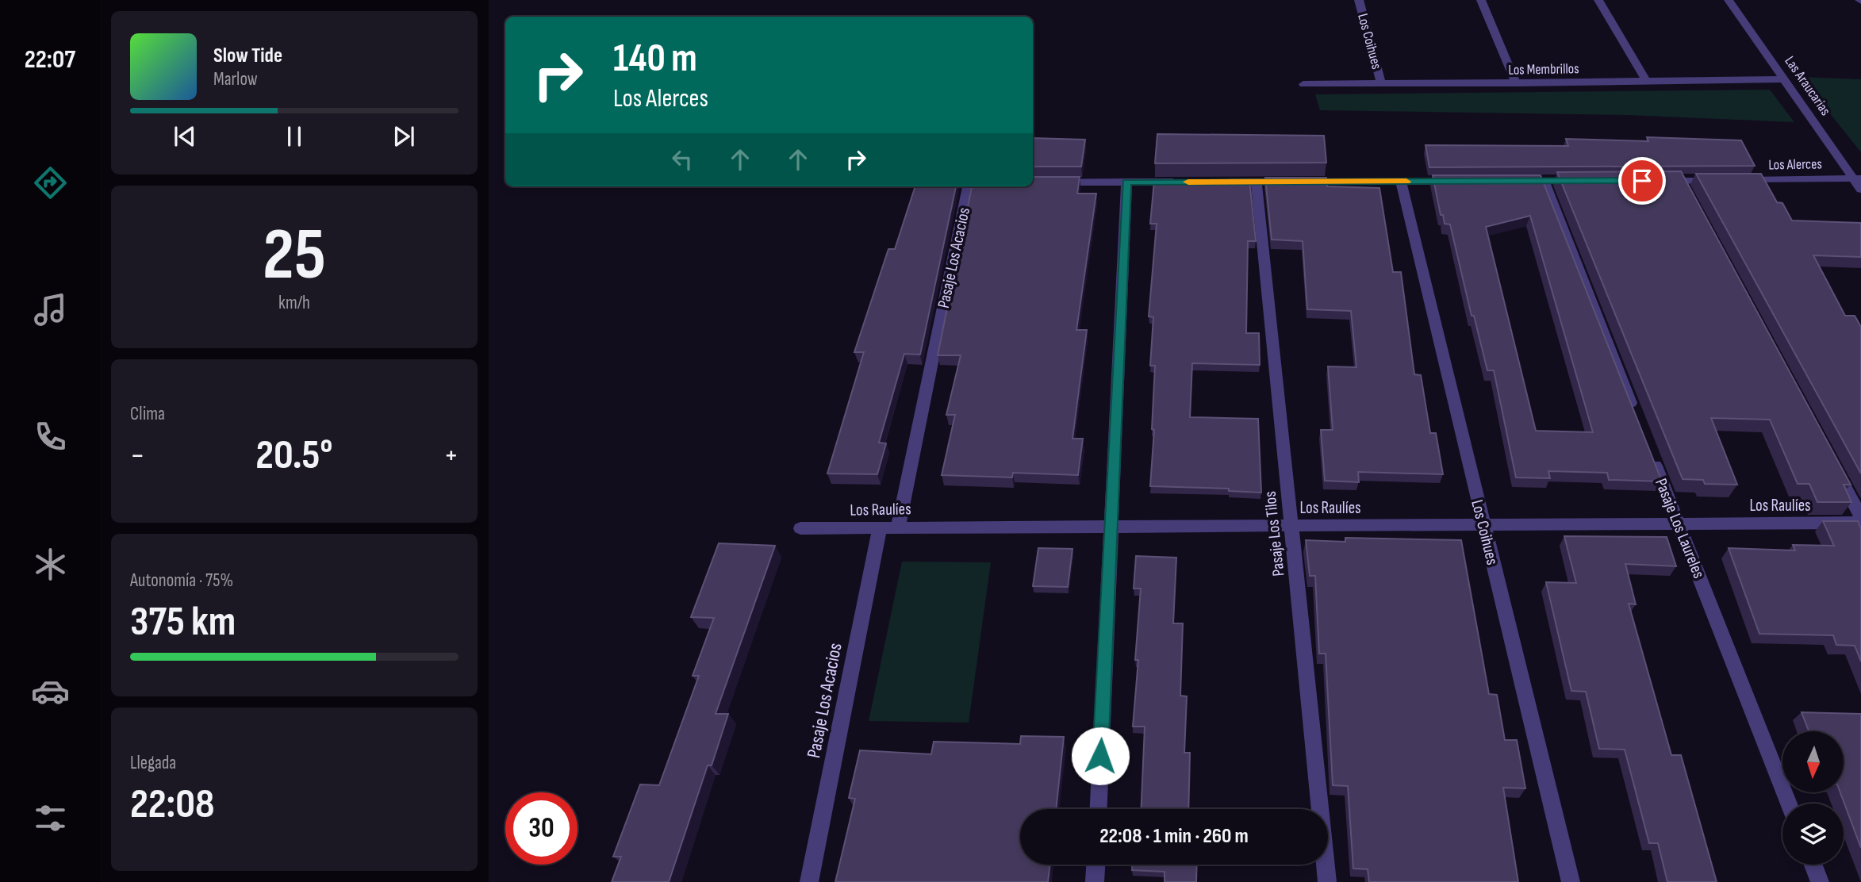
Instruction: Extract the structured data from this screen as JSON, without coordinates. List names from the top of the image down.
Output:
{
  "streets": {
    "street": [
      "Los Coihues",
      "Los Membrillos",
      "Las Araucarias",
      "Los Alerces",
      "Pasaje Los Acacios",
      "Los Raulíes",
      "Pasaje Los Laureles",
      "Pasaje Los Tilos"
    ]
  },
  "crossings": [
    ["Los Coihues", "Los Membrillos"],
    ["Los Coihues", "Los Raulíes"],
    ["Los Membrillos", "Las Araucarias"],
    ["Las Araucarias", "Los Alerces"],
    ["Pasaje Los Acacios", "Los Raulíes"],
    ["Los Raulíes", "Pasaje Los Laureles"],
    ["Los Raulíes", "Pasaje Los Tilos"]
  ],
  "north": "bottom",
  "page": {
    "tabs": "22:07",
    "turn": ["140 m", "Los Alerces"],
    "song": ["Slow Tide", "Marlow"],
    "tile": [
      ["25", "km/h"],
      "Clima",
      ["Autonomía · 75%", "375 km"],
      ["Llegada", "22:08"]
    ],
    "heat": ["−", "20.5°", "+"],
    "limit": "30",
    "trip": "22:08 · 1 min · 260 m"
  }
}
